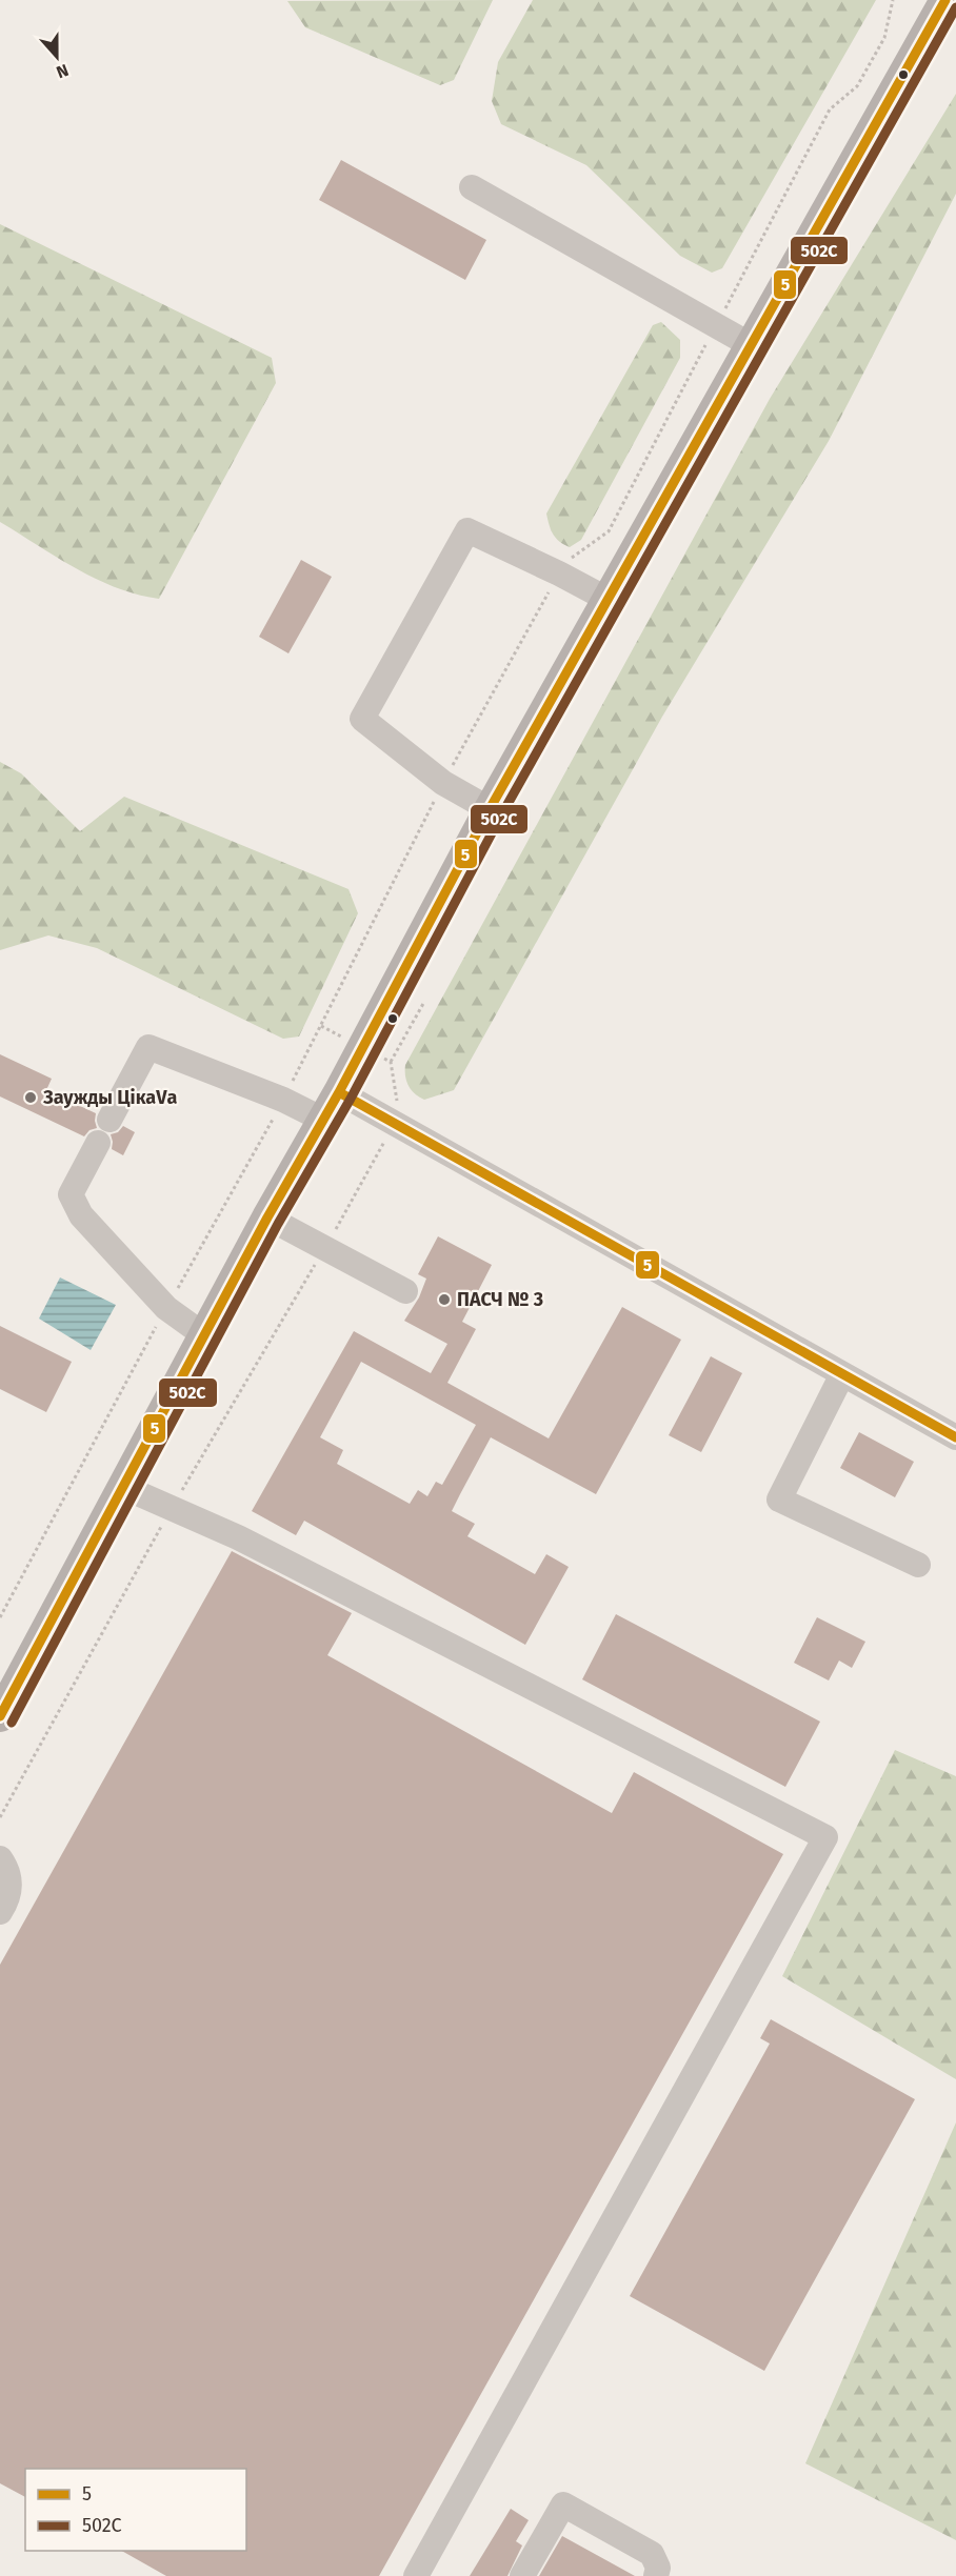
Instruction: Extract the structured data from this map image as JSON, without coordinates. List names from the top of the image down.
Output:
{
  "places": ["Заужды ЦікаVа", "ПАСЧ № 3"],
  "lines": ["transit line 5", "transit line 502С"],
  "legend": ["5", "502С"],
  "north": "bottom"
}
